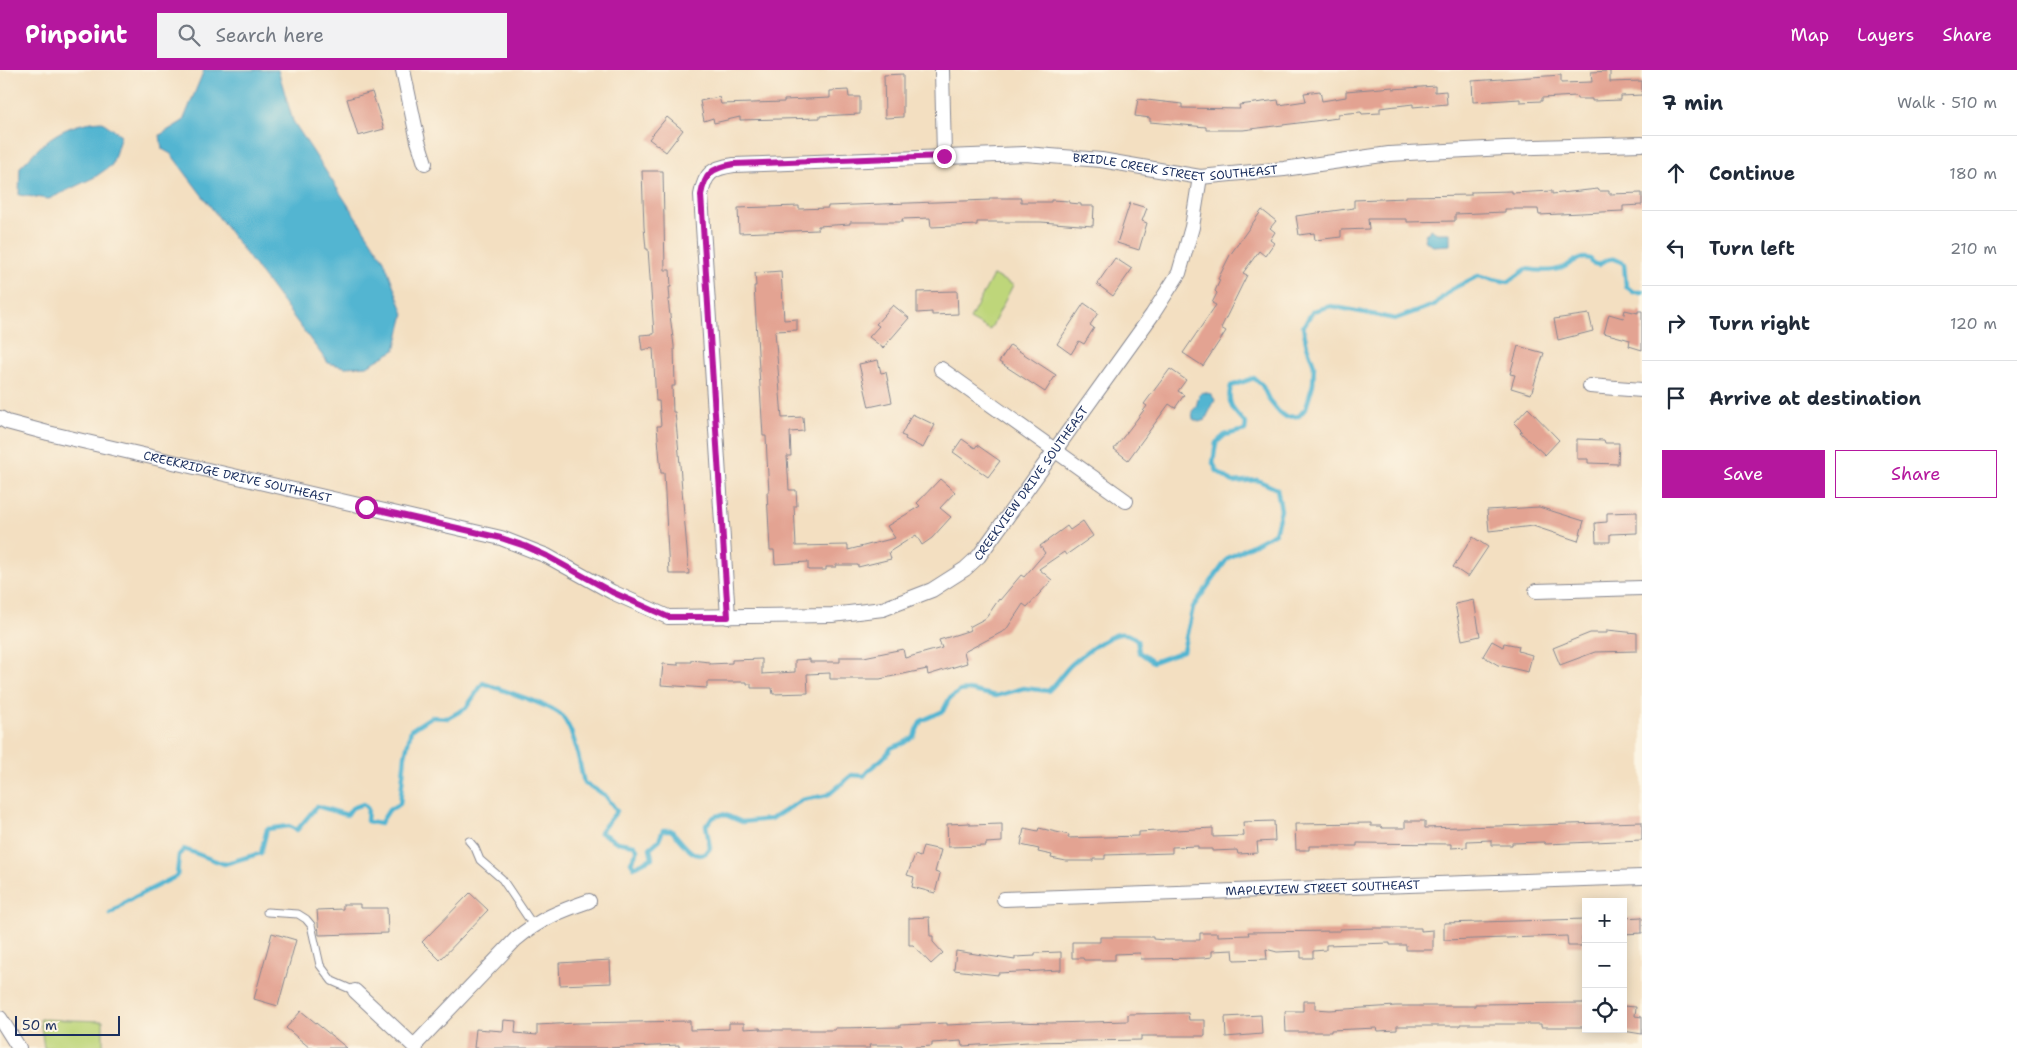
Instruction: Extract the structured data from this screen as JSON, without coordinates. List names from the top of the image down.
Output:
{
  "streets": {
    "street": [
      "BRIDLE CREEK STREET SOUTHEAST",
      "CREEKRIDGE DRIVE SOUTHEAST",
      "CREEKVIEW DRIVE SOUTHEAST",
      "MAPLEVIEW STREET SOUTHEAST"
    ]
  },
  "crossings": [
    ["BRIDLE CREEK STREET SOUTHEAST", "CREEKRIDGE DRIVE SOUTHEAST"],
    ["BRIDLE CREEK STREET SOUTHEAST", "CREEKVIEW DRIVE SOUTHEAST"],
    ["CREEKRIDGE DRIVE SOUTHEAST", "CREEKVIEW DRIVE SOUTHEAST"]
  ],
  "scale_bar": "50 m",
  "page": {
    "header": "Pinpoint",
    "search": "Search here",
    "nav": ["Map", "Layers", "Share"],
    "heading": ["7 min", "Walk · 510 m"],
    "list": [
      ["Continue", "180 m"],
      ["Turn left", "210 m"],
      ["Turn right", "120 m"],
      "Arrive at destination"
    ],
    "buttons": ["Save", "Share"],
    "map_buttons": ["+", "−"],
    "scale": "50 m"
  }
}
